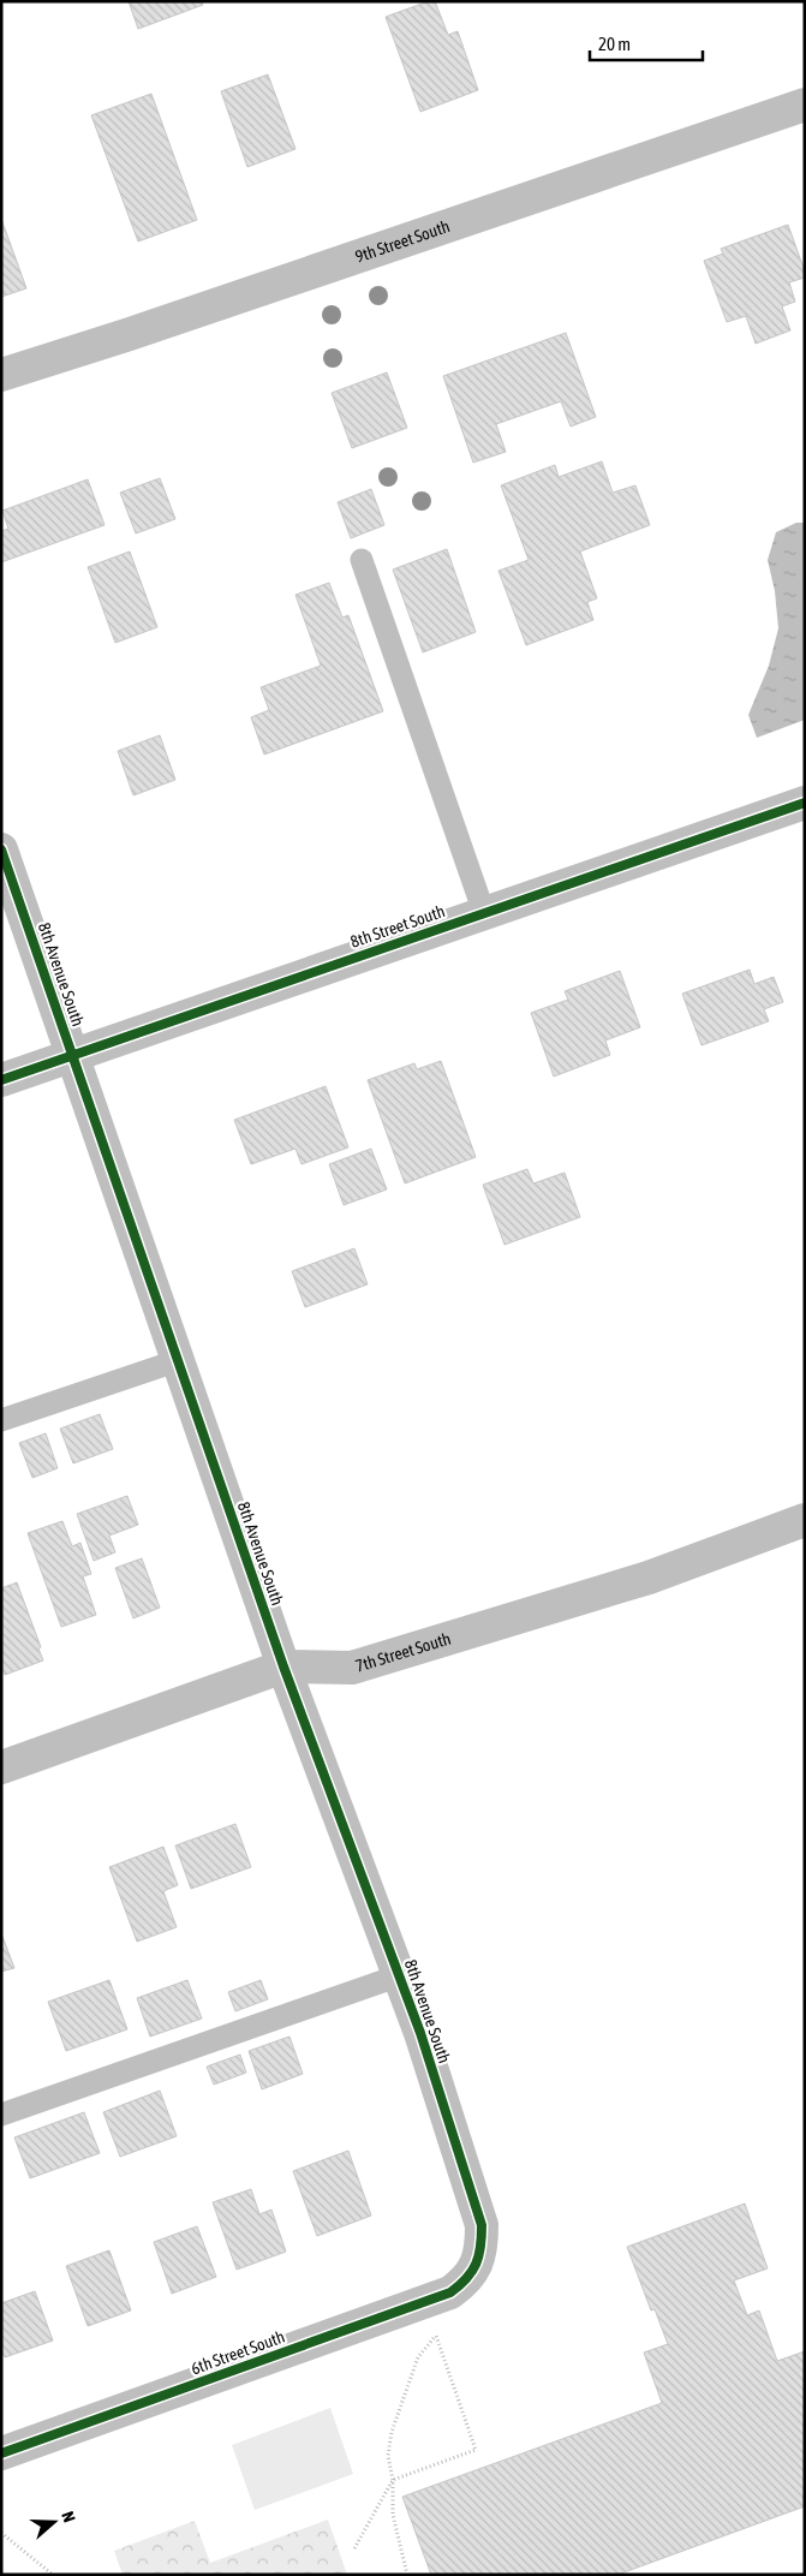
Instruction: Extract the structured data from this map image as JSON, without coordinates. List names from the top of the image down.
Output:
{
  "streets": {
    "street": [
      "9th Street South",
      "8th Street South",
      "8th Avenue South",
      "7th Street South",
      "6th Street South"
    ]
  },
  "crossings": [
    ["8th Street South", "8th Avenue South"],
    ["8th Avenue South", "7th Street South"],
    ["8th Avenue South", "6th Street South"]
  ],
  "scale_bar": "20 m",
  "north": "right"
}
